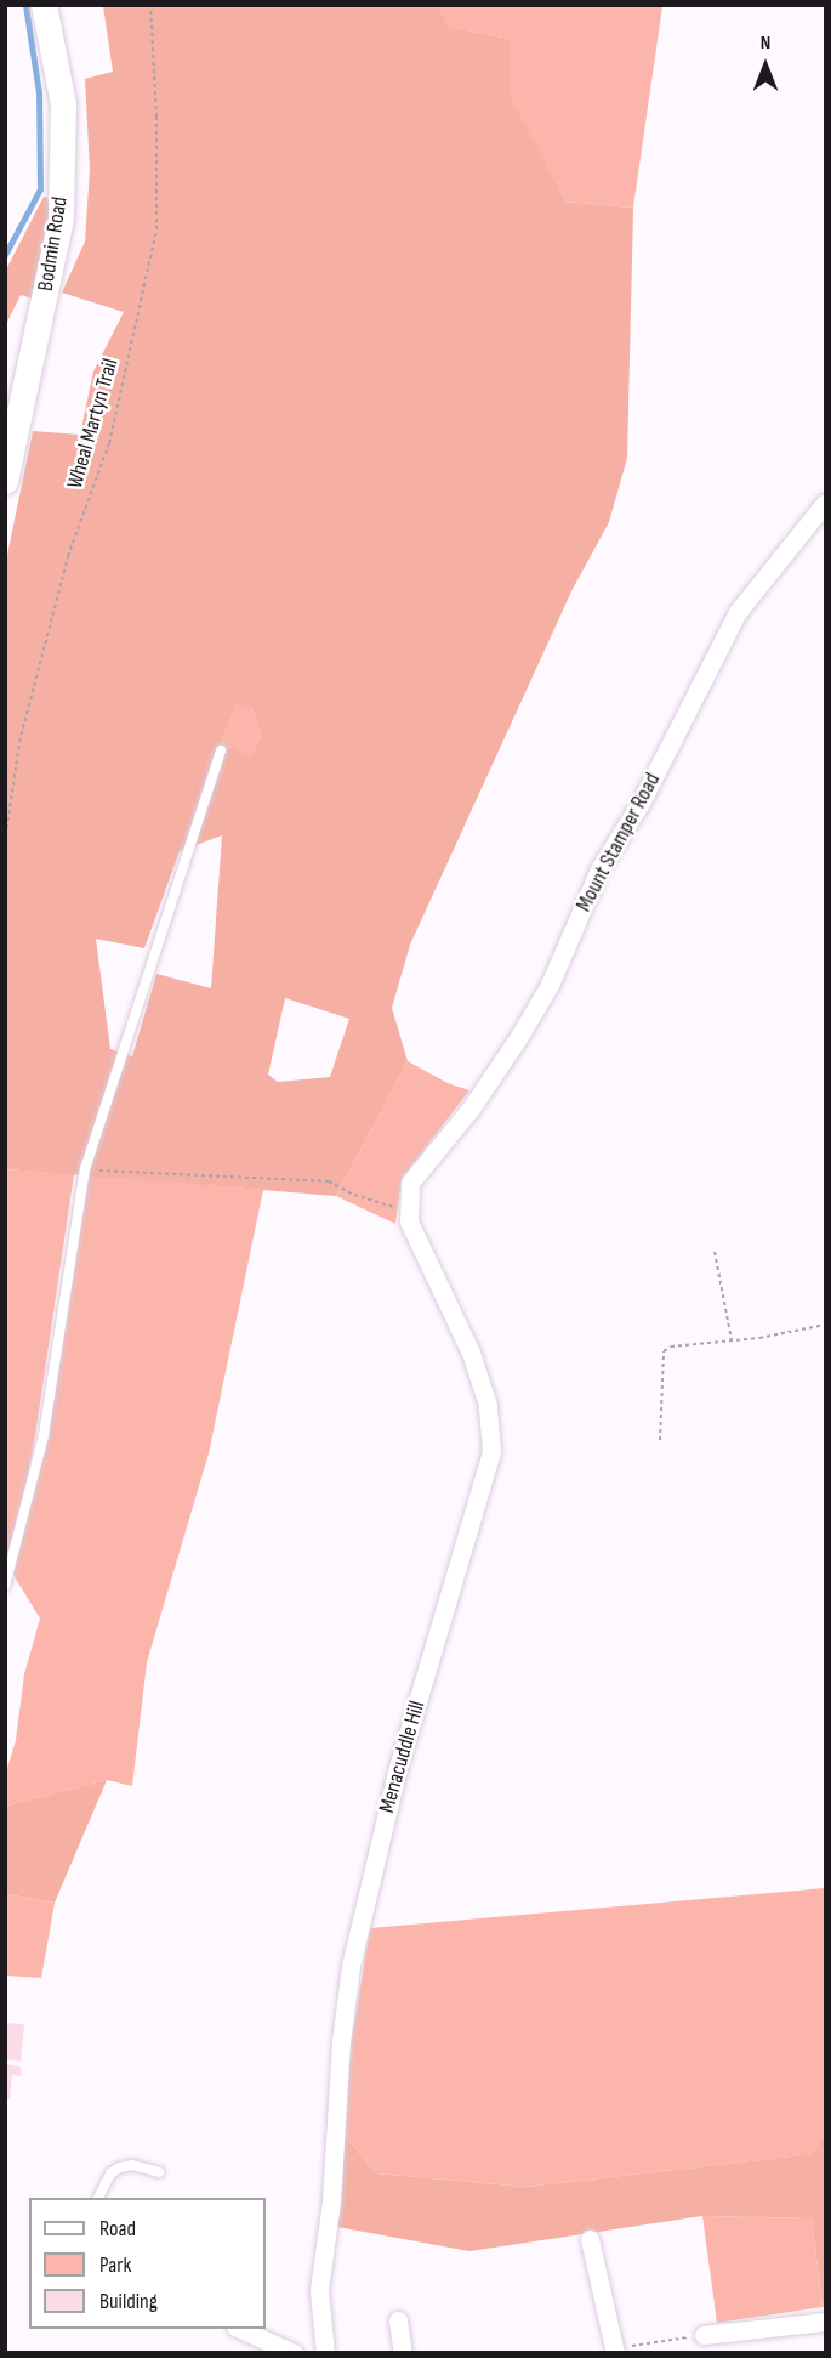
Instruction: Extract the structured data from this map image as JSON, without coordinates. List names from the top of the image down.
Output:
{
  "streets": {
    "main road": ["Bodmin Road"],
    "street": ["Mount Stamper Road", "Menacuddle Hill"],
    "path": ["Wheal Martyn Trail"]
  },
  "crossings": [
    ["Mount Stamper Road", "Menacuddle Hill"]
  ],
  "legend": ["Road", "Park", "Building"],
  "north": "top"
}
